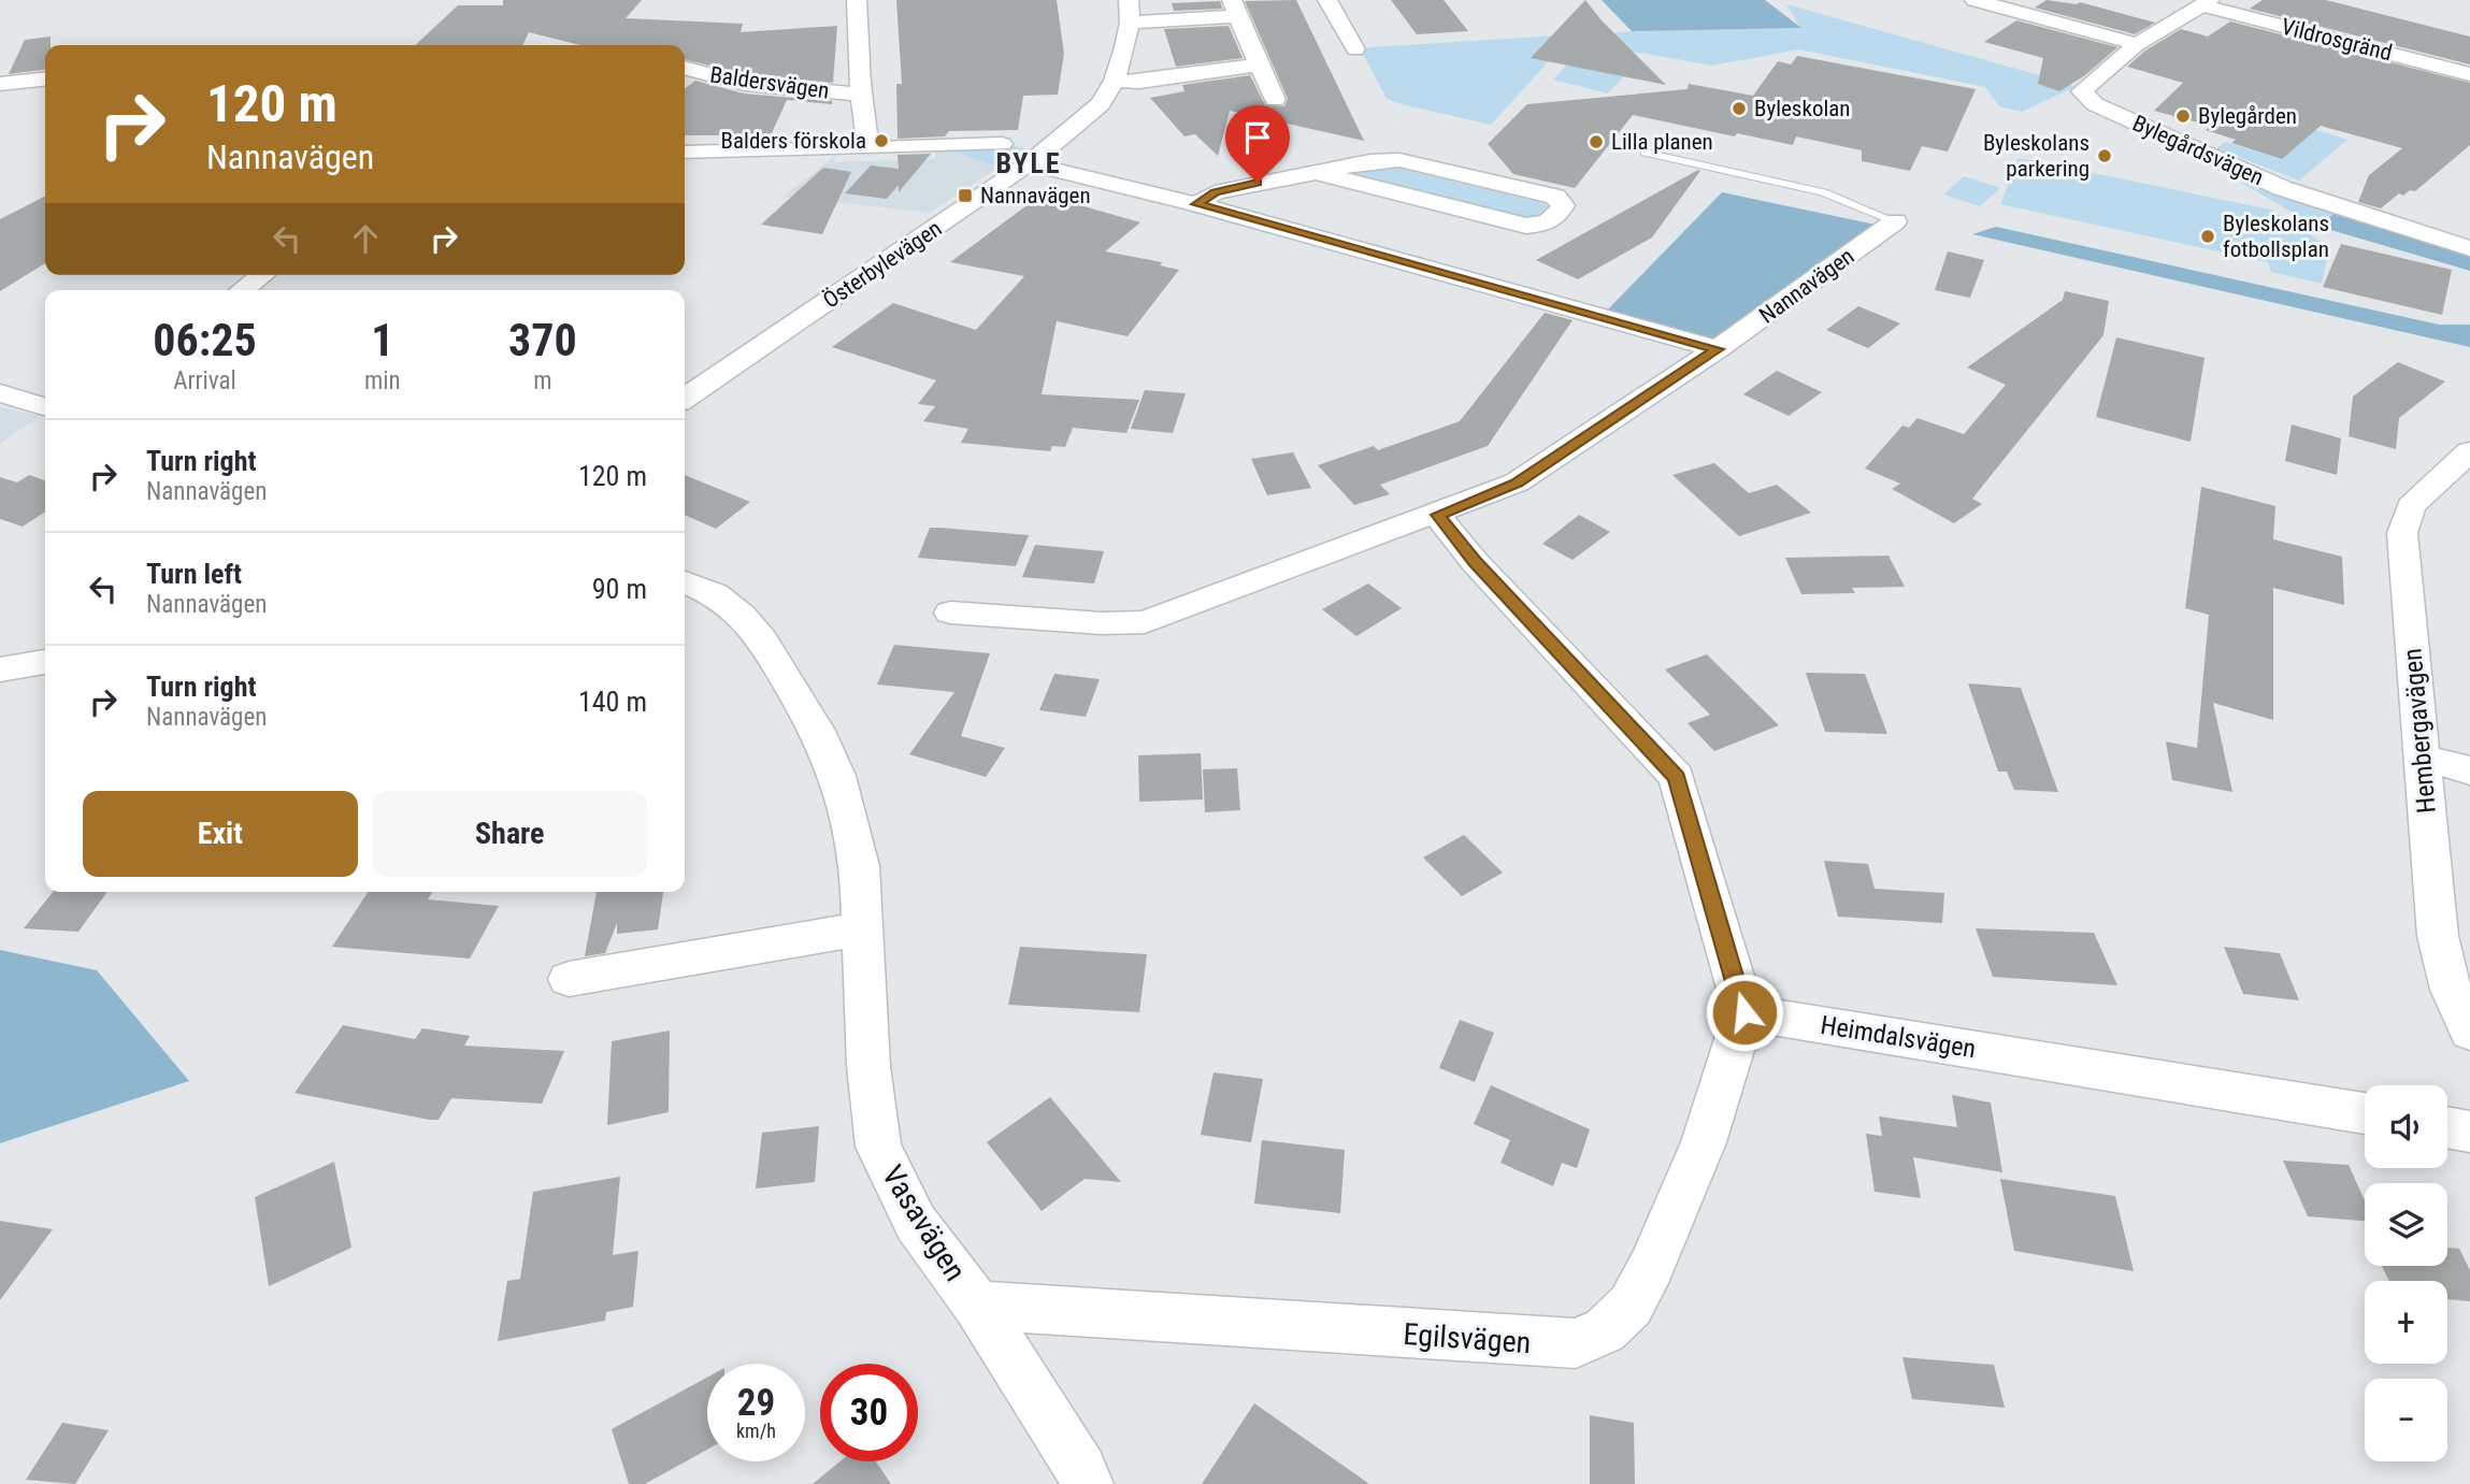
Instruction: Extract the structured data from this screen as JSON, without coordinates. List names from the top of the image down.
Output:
{
  "streets": {
    "street": [
      "Vildrosgränd",
      "Baldersvägen",
      "Bylegårdsvägen",
      "Österbylevägen",
      "Nannavägen",
      "Hembergavägen",
      "Heimdalsvägen",
      "Vasavägen",
      "Egilsvägen"
    ]
  },
  "crossings": [
    ["Vildrosgränd", "Bylegårdsvägen"],
    ["Heimdalsvägen", "Egilsvägen"],
    ["Vasavägen", "Egilsvägen"]
  ],
  "districts": ["BYLE"],
  "places": {
    "other": [
      "Byleskolan",
      "Bylegården",
      "Balders förskola",
      "Lilla planen",
      "Byleskolans parkering",
      "Byleskolans fotbollsplan"
    ],
    "transit": ["Nannavägen"]
  },
  "page": {
    "turn": ["120 m", "Nannavägen"],
    "eta": [
      "06:25",
      "Arrival",
      "1",
      "min",
      "370",
      "m"
    ],
    "list": [
      {
        "name": "Turn right",
        "note": "Nannavägen",
        "value": "120 m"
      },
      {
        "name": "Turn left",
        "note": "Nannavägen",
        "value": "90 m"
      },
      {
        "name": "Turn right",
        "note": "Nannavägen",
        "value": "140 m"
      }
    ],
    "buttons": ["Exit", "Share"],
    "map_buttons": ["+", "−"],
    "speed": "29 km/h",
    "limit": "30"
  }
}
